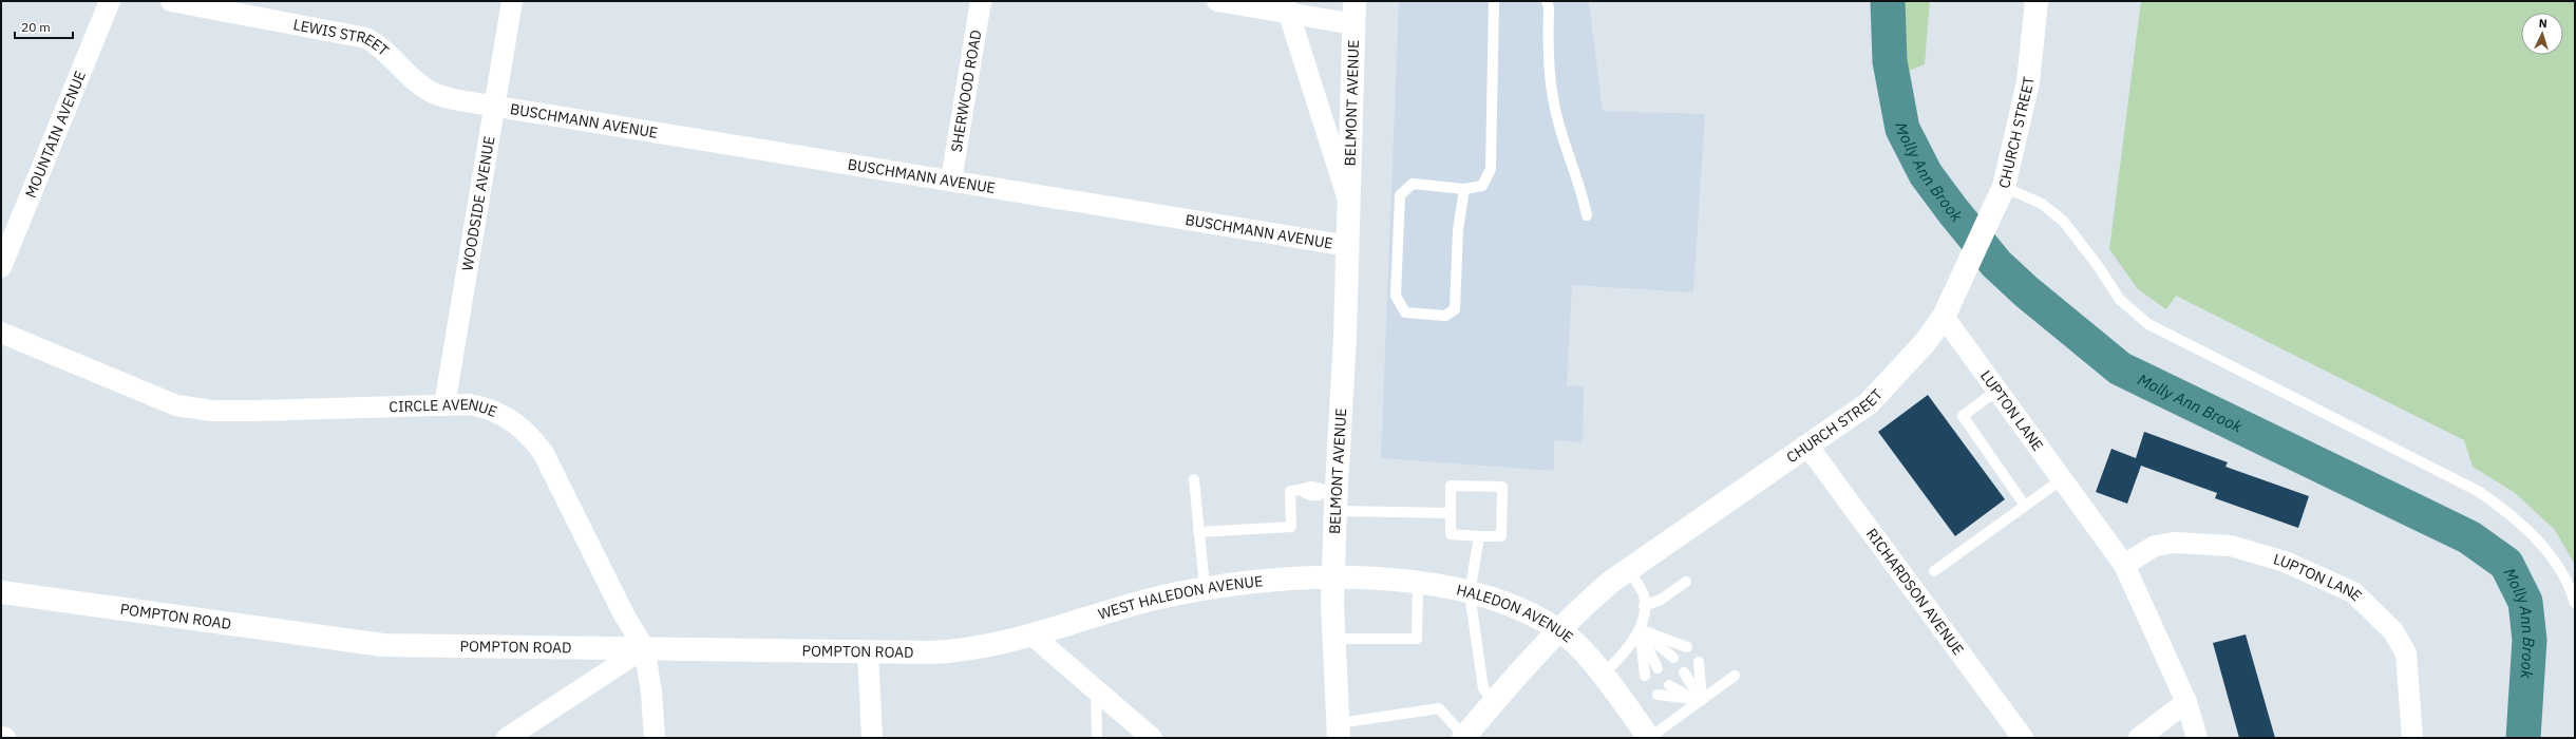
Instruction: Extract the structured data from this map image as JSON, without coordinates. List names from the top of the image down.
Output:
{
  "streets": {
    "main road": [
      "BELMONT AVENUE",
      "CHURCH STREET",
      "WEST HALEDON AVENUE",
      "POMPTON ROAD",
      "HALEDON AVENUE"
    ],
    "street": [
      "LEWIS STREET",
      "SHERWOOD ROAD",
      "BUSCHMANN AVENUE",
      "MOUNTAIN AVENUE",
      "WOODSIDE AVENUE",
      "CIRCLE AVENUE",
      "LUPTON LANE",
      "RICHARDSON AVENUE"
    ]
  },
  "crossings": [
    ["LEWIS STREET", "BUSCHMANN AVENUE"],
    ["LEWIS STREET", "WOODSIDE AVENUE"],
    ["SHERWOOD ROAD", "BUSCHMANN AVENUE"],
    ["BELMONT AVENUE", "BUSCHMANN AVENUE"],
    ["BELMONT AVENUE", "WEST HALEDON AVENUE"],
    ["BELMONT AVENUE", "HALEDON AVENUE"],
    ["BUSCHMANN AVENUE", "WOODSIDE AVENUE"],
    ["CHURCH STREET", "LUPTON LANE"],
    ["CHURCH STREET", "RICHARDSON AVENUE"],
    ["CHURCH STREET", "HALEDON AVENUE"],
    ["WOODSIDE AVENUE", "CIRCLE AVENUE"],
    ["CIRCLE AVENUE", "POMPTON ROAD"],
    ["WEST HALEDON AVENUE", "POMPTON ROAD"],
    ["WEST HALEDON AVENUE", "HALEDON AVENUE"]
  ],
  "water": ["Molly Ann Brook"],
  "scale_bar": "20 m",
  "north": "top"
}
